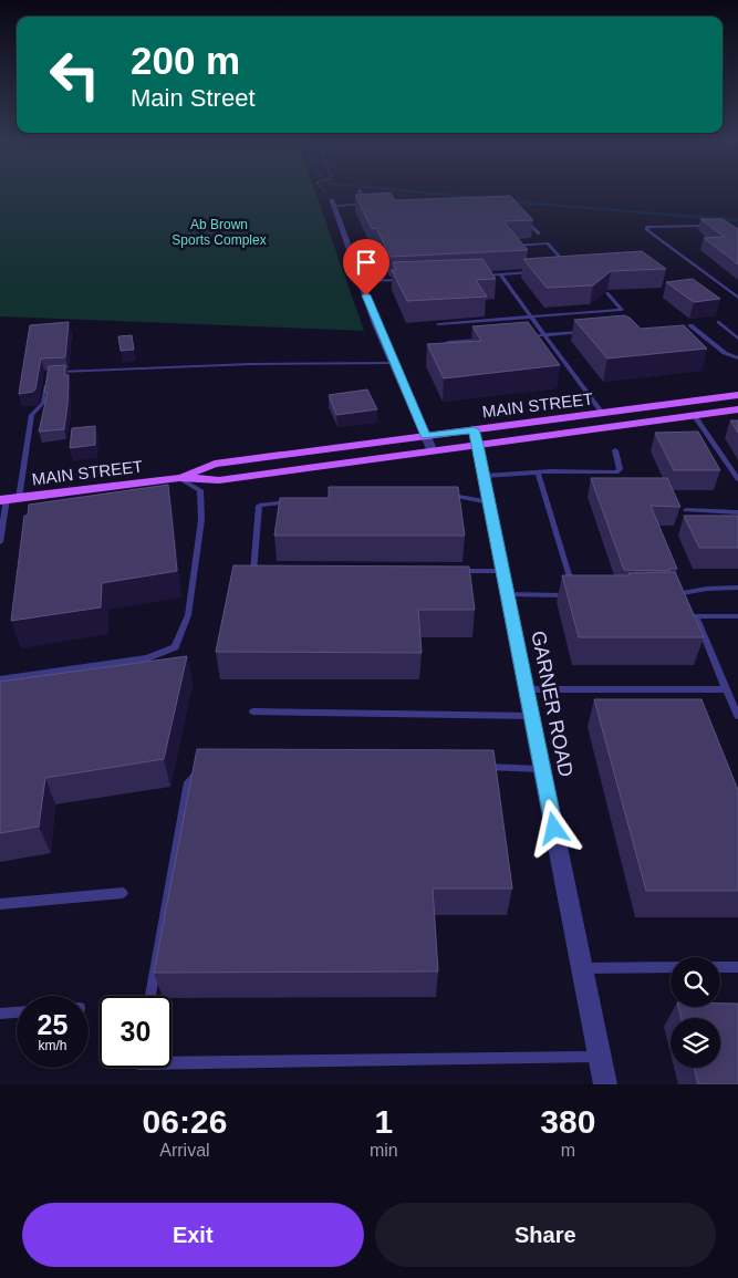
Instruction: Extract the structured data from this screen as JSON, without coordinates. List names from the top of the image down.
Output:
{
  "streets": {
    "main road": ["MAIN STREET"],
    "street": ["GARNER ROAD"]
  },
  "crossings": [
    ["MAIN STREET", "GARNER ROAD"]
  ],
  "parks": ["Ab Brown Sports Complex"],
  "page": {
    "turn": ["200 m", "Main Street"],
    "speed": "25 km/h",
    "limit": "30",
    "eta": [
      "06:26",
      "Arrival",
      "1",
      "min",
      "380",
      "m"
    ],
    "buttons": ["Exit", "Share"]
  }
}
